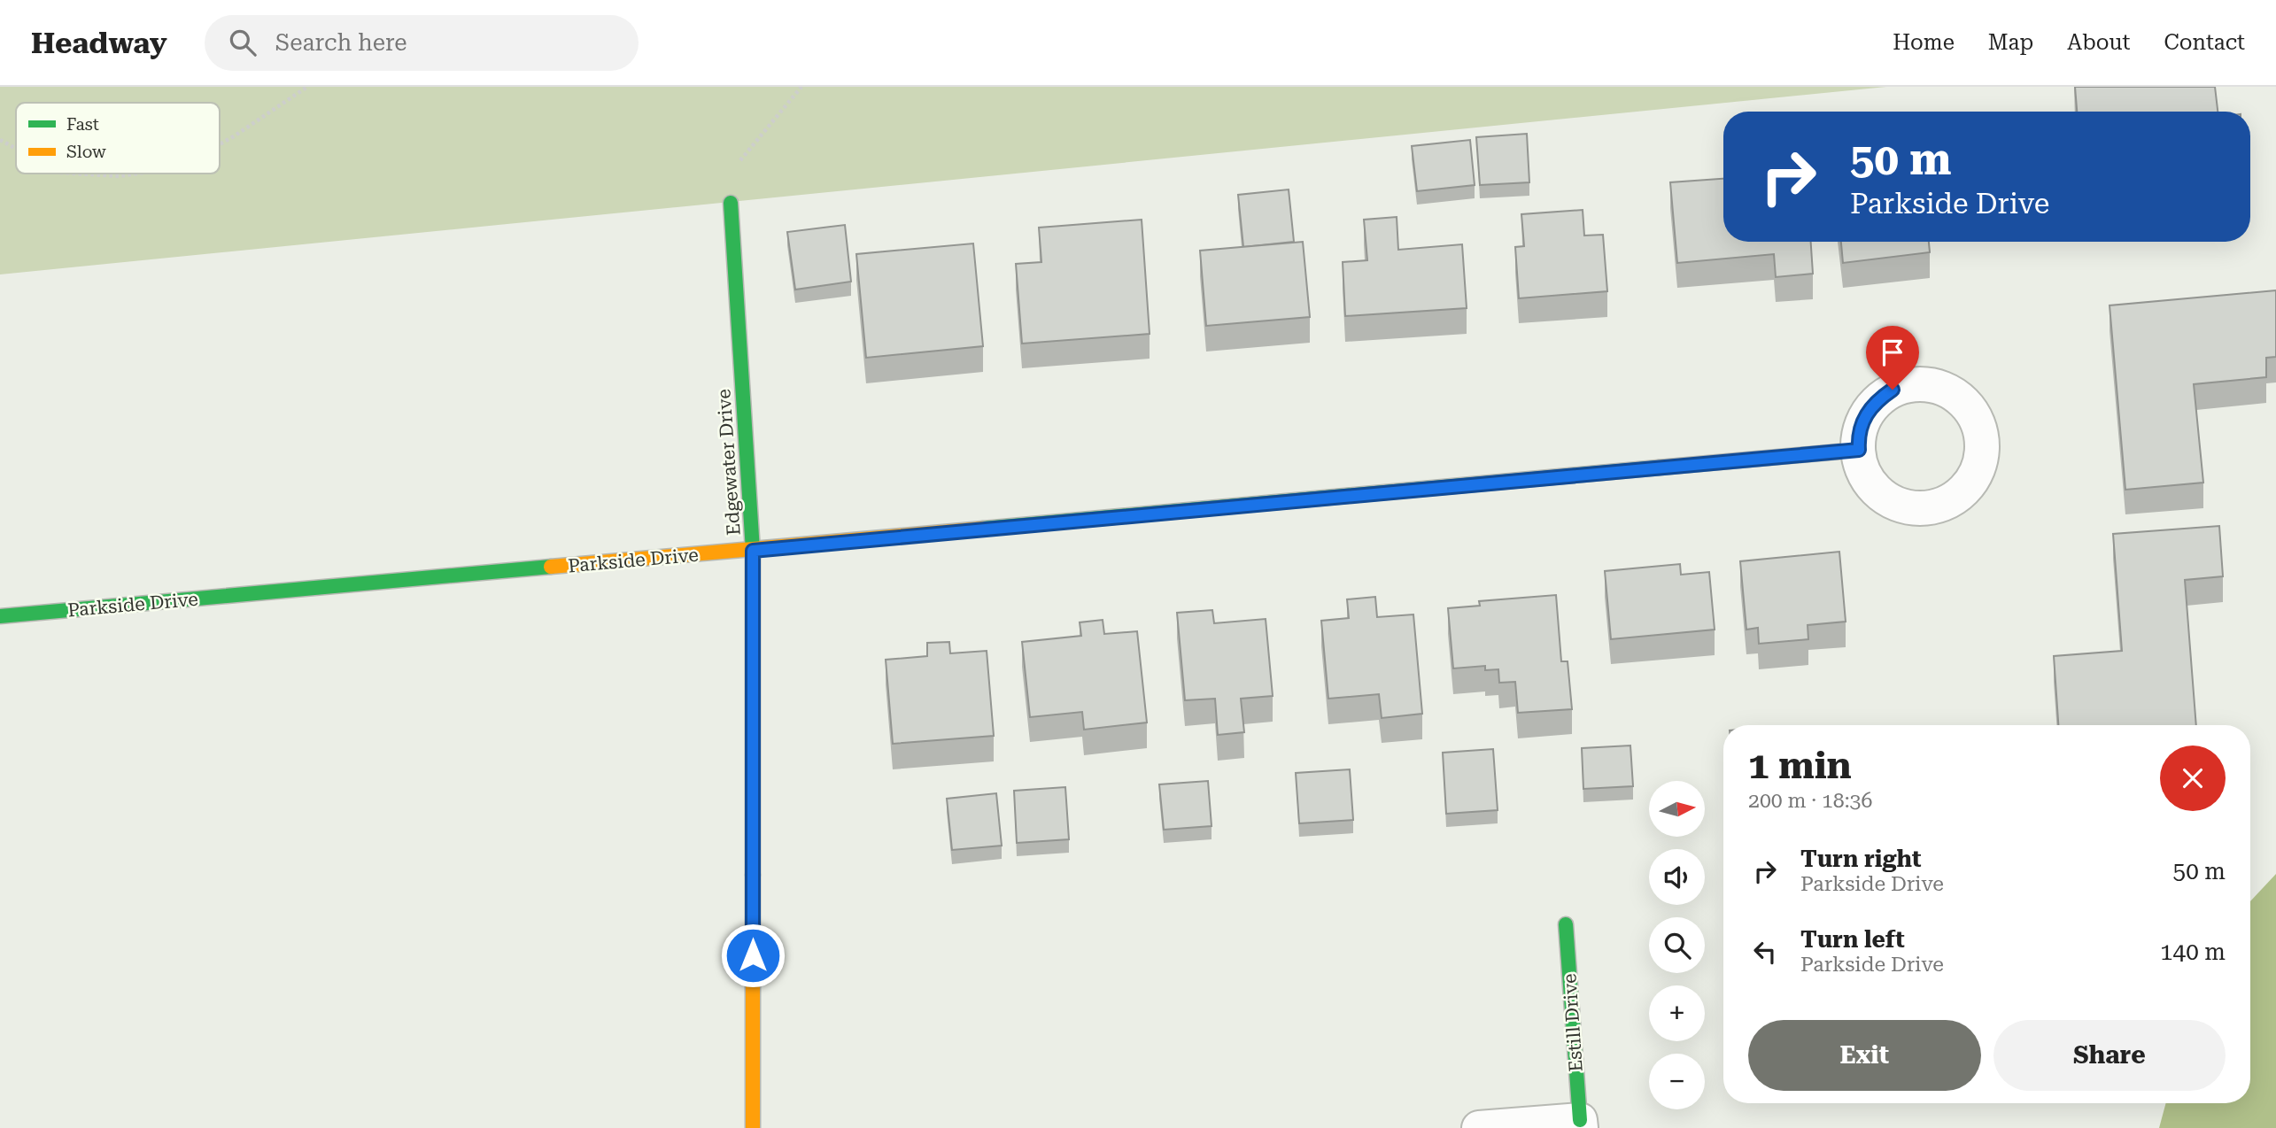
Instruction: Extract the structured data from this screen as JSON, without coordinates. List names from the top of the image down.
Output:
{
  "streets": {
    "street": ["Edgewater Drive", "Parkside Drive", "Estill Drive"]
  },
  "crossings": [
    ["Edgewater Drive", "Parkside Drive"]
  ],
  "legend": ["Fast", "Slow"],
  "north": "right",
  "page": {
    "header": "Headway",
    "search": "Search here",
    "nav": [
      "Home",
      "Map",
      "About",
      "Contact"
    ],
    "turn": ["50 m", "Parkside Drive"],
    "heading": ["1 min", "200 m · 18:36"],
    "map_buttons": ["+", "−"],
    "list": [
      {
        "name": "Turn right",
        "note": "Parkside Drive",
        "value": "50 m"
      },
      {
        "name": "Turn left",
        "note": "Parkside Drive",
        "value": "140 m"
      }
    ],
    "buttons": ["Exit", "Share"]
  }
}
